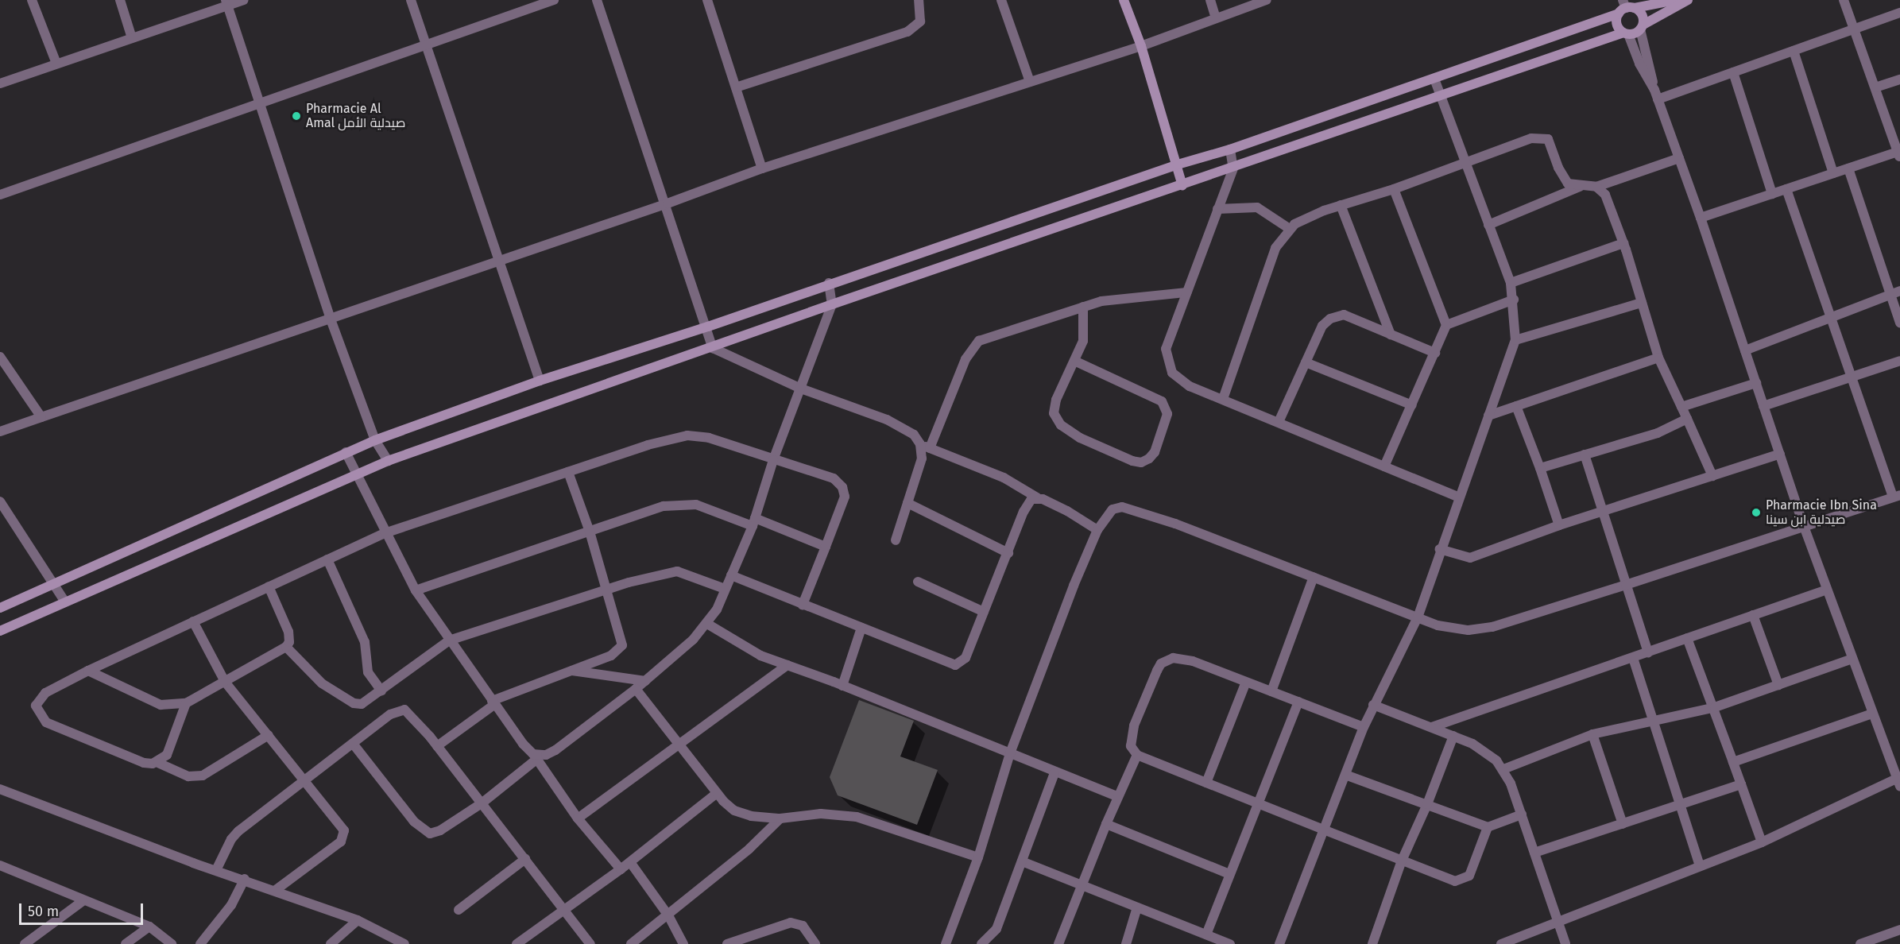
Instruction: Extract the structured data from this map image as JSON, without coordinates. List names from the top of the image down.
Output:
{
  "places": ["Pharmacie Al Amal صيدلية الأمل", "Pharmacie Ibn Sina صيدلية ابن سينا"],
  "scale_bar": "50 m"
}
